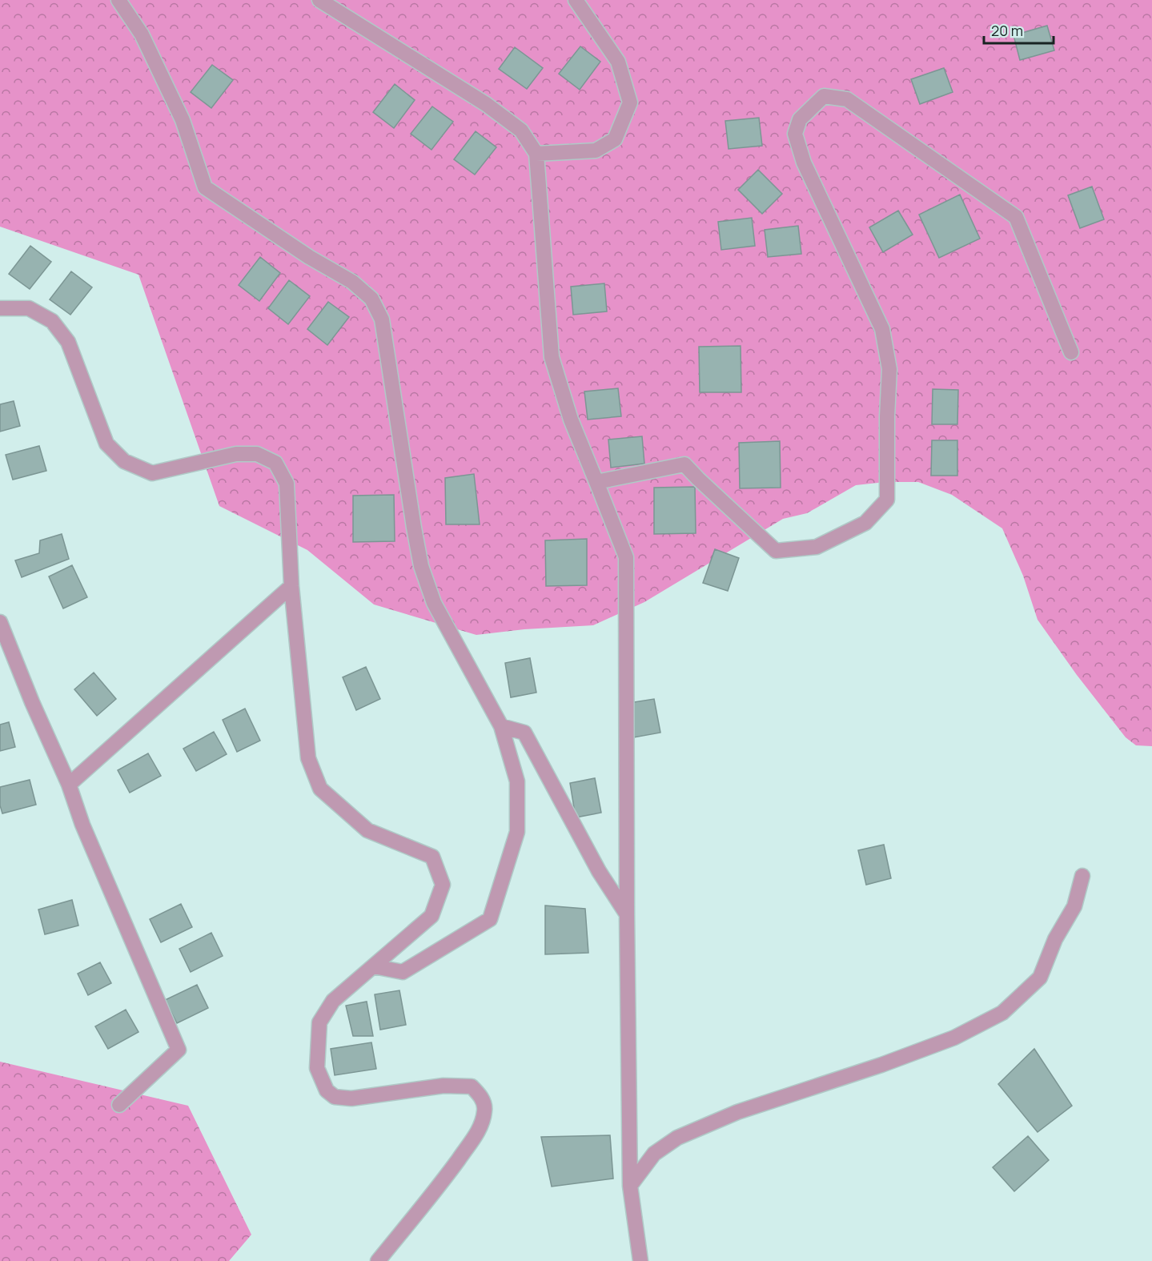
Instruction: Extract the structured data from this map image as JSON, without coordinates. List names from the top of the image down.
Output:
{
  "scale_bar": "20 m"
}
